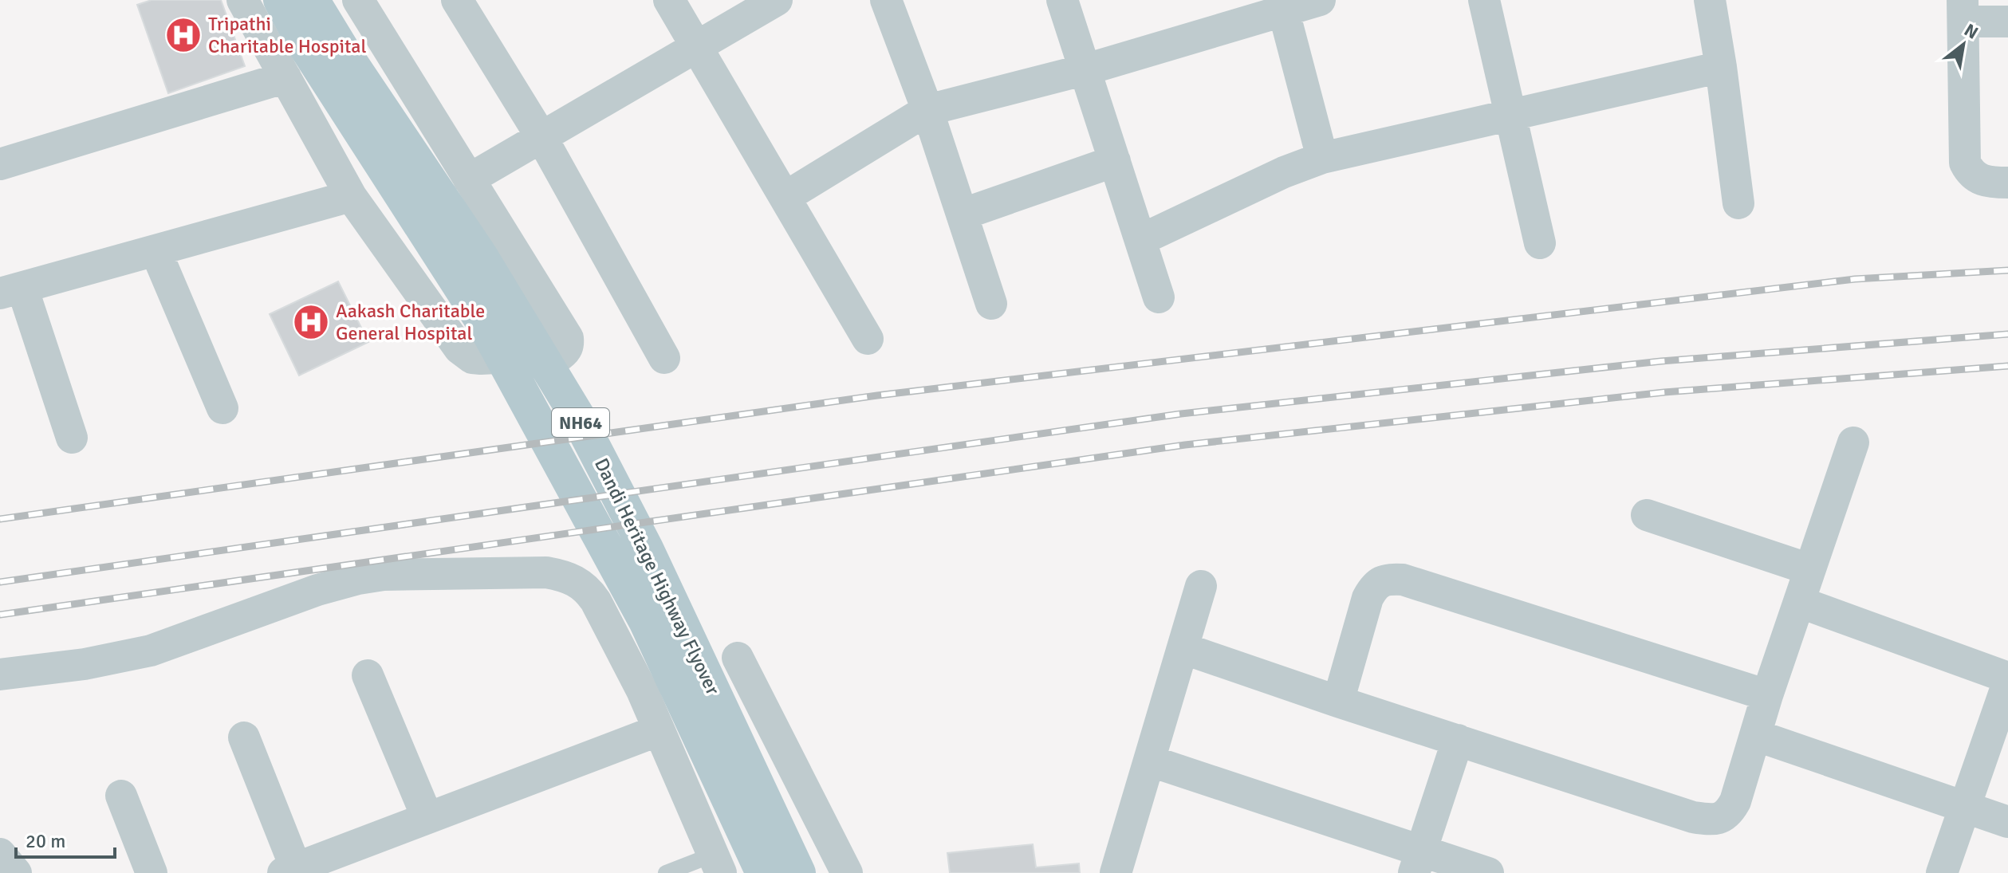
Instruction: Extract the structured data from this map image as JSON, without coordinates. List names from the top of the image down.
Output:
{
  "streets": {
    "main road": ["NH64", "Dandi Heritage Highway Flyover"]
  },
  "places": {
    "hospital": ["Tripathi Charitable Hospital", "Aakash Charitable General Hospital"]
  },
  "scale_bar": "20 m",
  "north": "top right"
}
